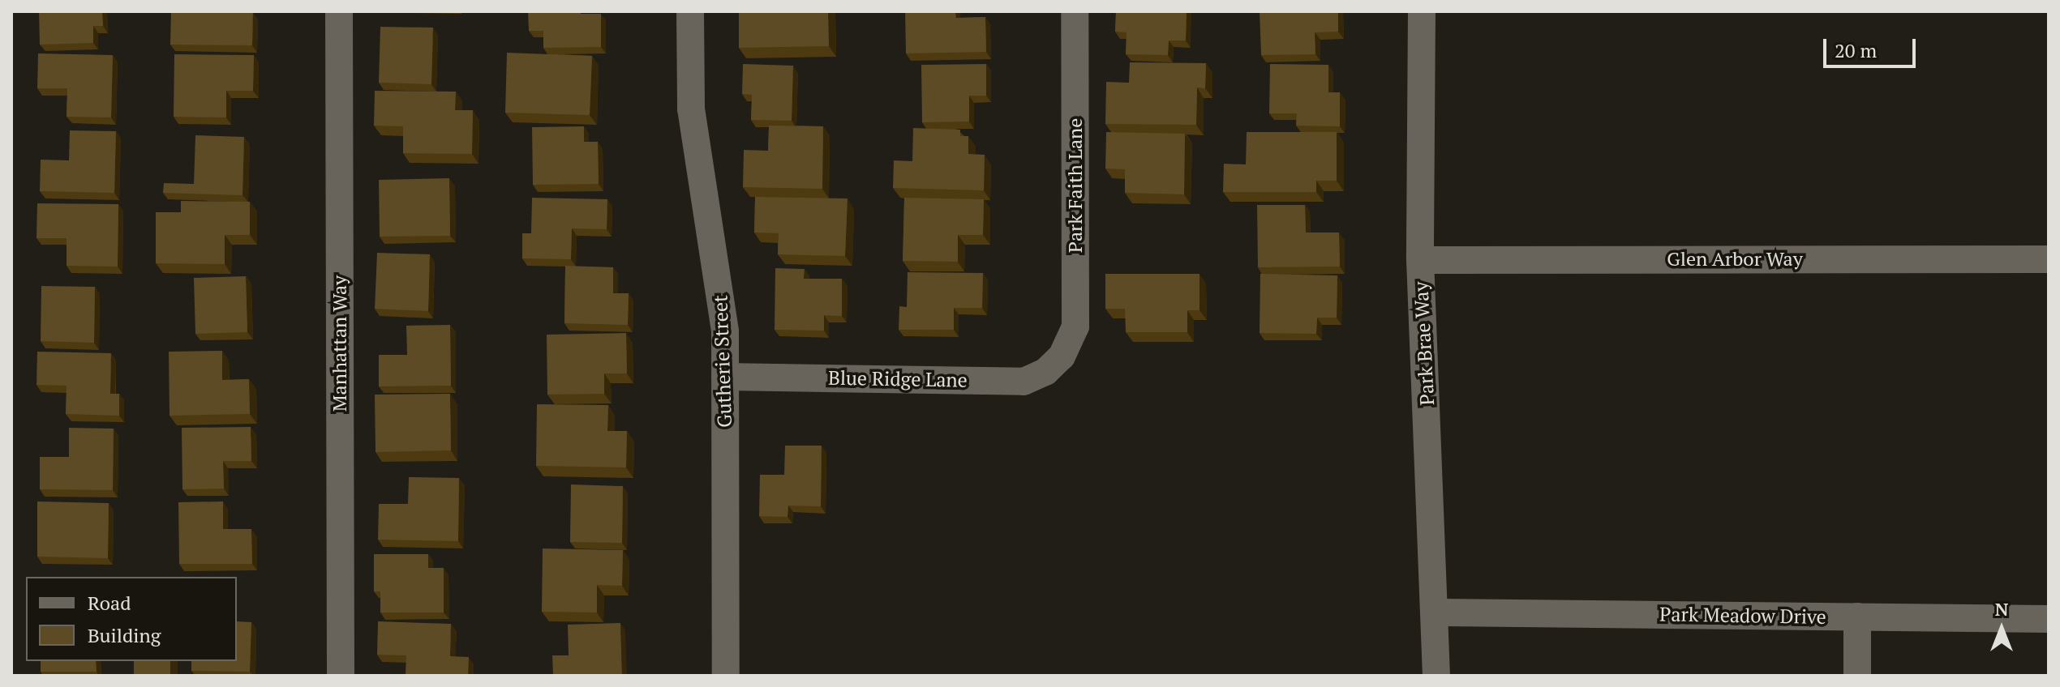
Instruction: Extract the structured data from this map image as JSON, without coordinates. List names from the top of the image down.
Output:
{
  "streets": {
    "street": [
      "Park Faith Lane",
      "Glen Arbor Way",
      "Manhattan Way",
      "Park Brae Way",
      "Gutherie Street",
      "Blue Ridge Lane",
      "Park Meadow Drive"
    ]
  },
  "crossings": [
    ["Park Faith Lane", "Blue Ridge Lane"],
    ["Glen Arbor Way", "Park Brae Way"],
    ["Park Brae Way", "Park Meadow Drive"],
    ["Gutherie Street", "Blue Ridge Lane"]
  ],
  "legend": ["Road", "Building"],
  "scale_bar": "20 m",
  "north": "top"
}
